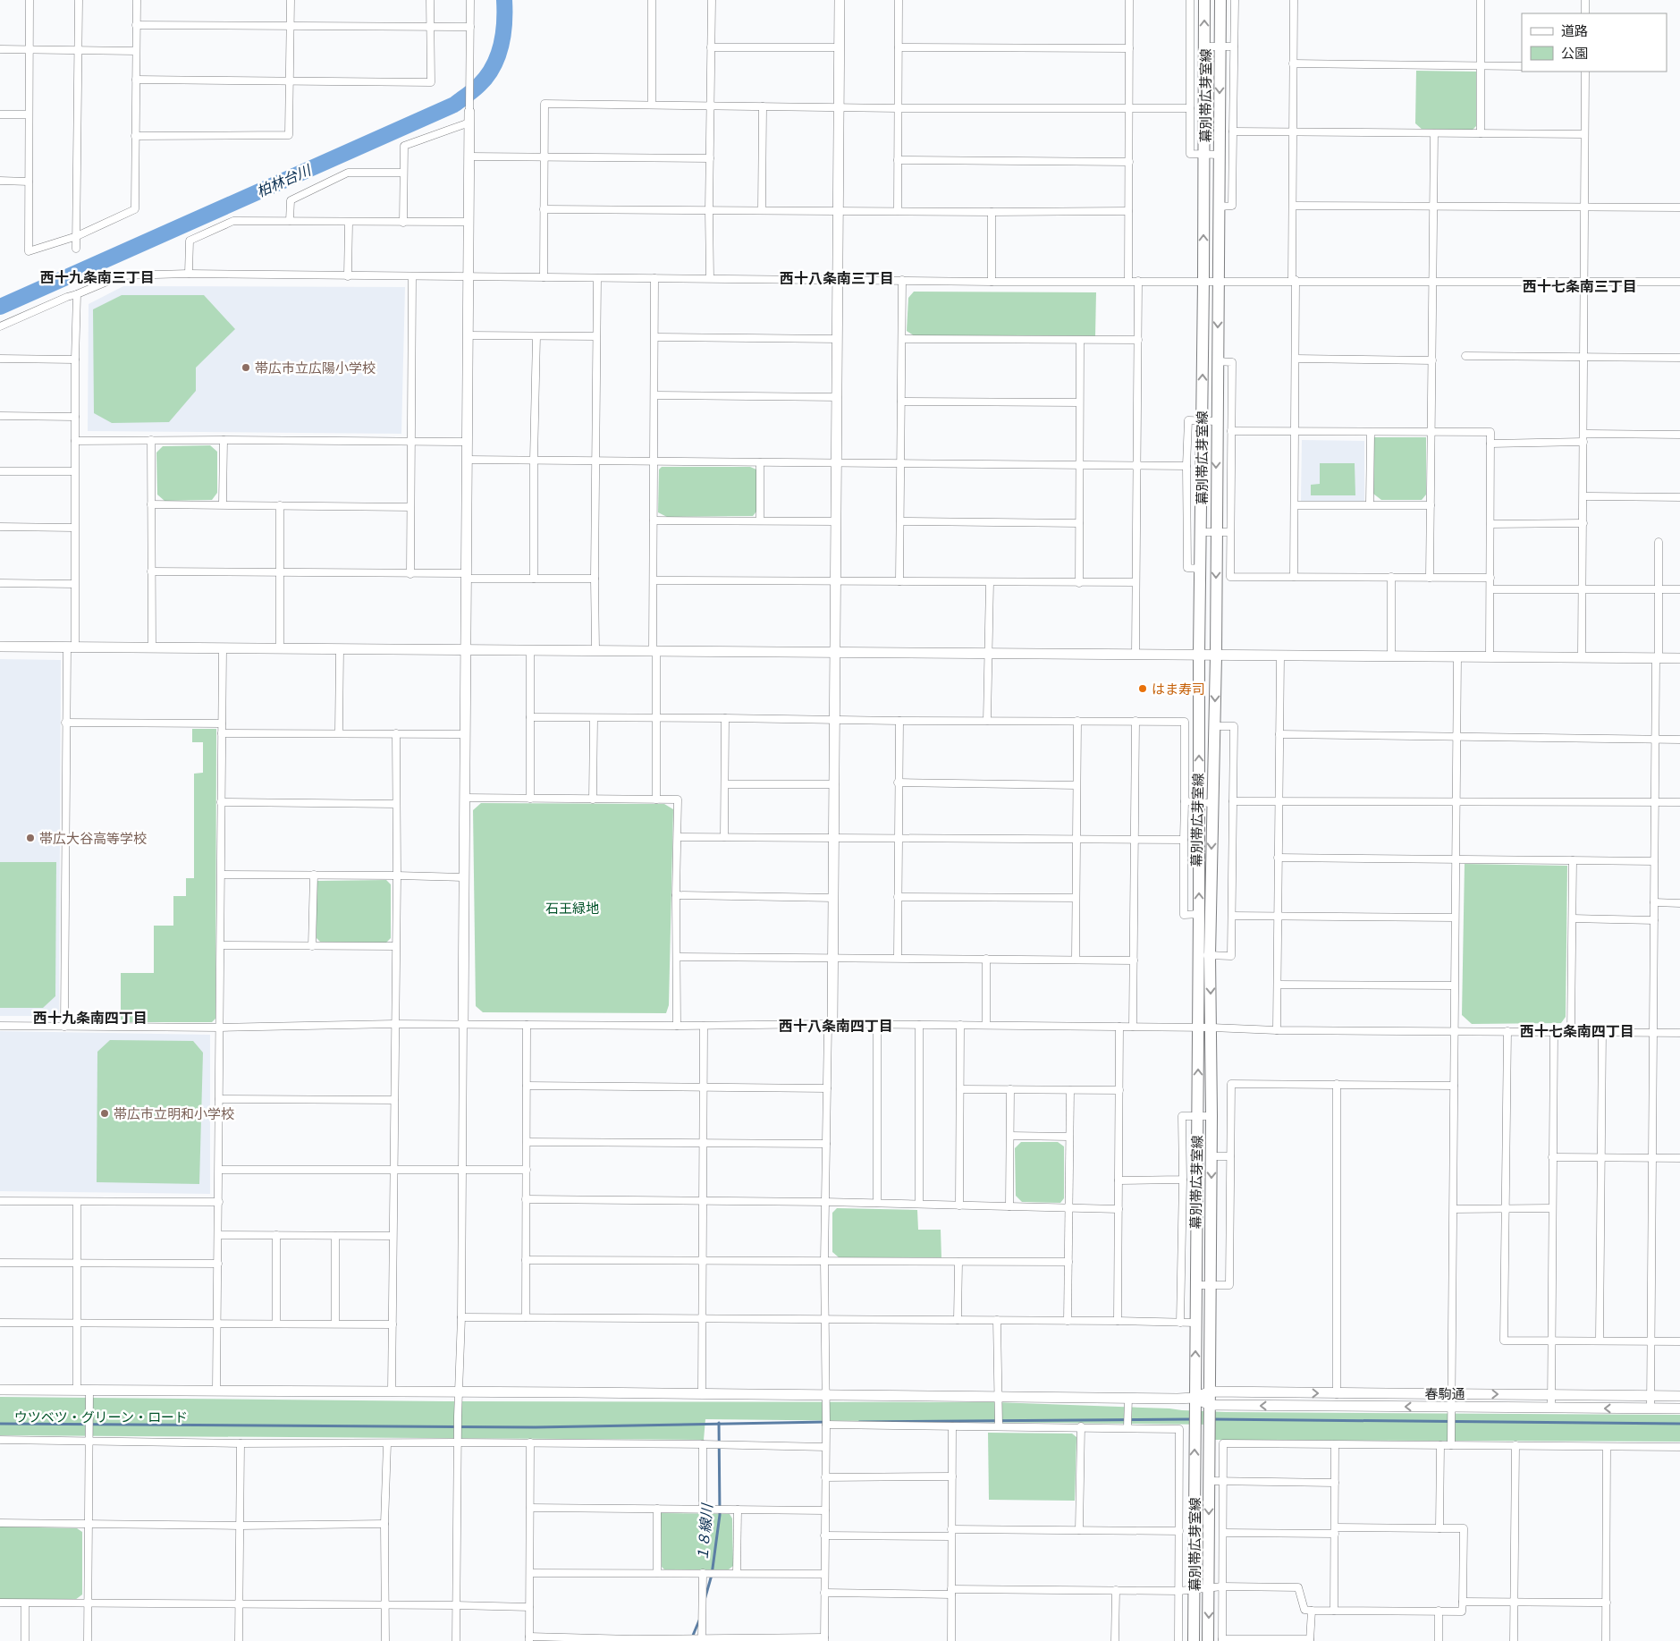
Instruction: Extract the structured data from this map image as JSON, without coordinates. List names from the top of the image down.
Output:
{
  "streets": {
    "main road": ["幕別帯広芽室線"],
    "street": ["春駒通"]
  },
  "crossings": [
    ["幕別帯広芽室線", "春駒通"]
  ],
  "districts": [
    "西十九条南三丁目",
    "西十八条南三丁目",
    "西十七条南三丁目",
    "西十九条南四丁目",
    "西十八条南四丁目",
    "西十七条南四丁目"
  ],
  "water": ["柏林台川", "１８線川"],
  "parks": ["石王緑地", "ウツベツ・グリーン・ロード"],
  "places": [
    "帯広市立広陽小学校",
    "はま寿司",
    "帯広大谷高等学校",
    "帯広市立明和小学校"
  ],
  "legend": ["道路", "公園"]
}
